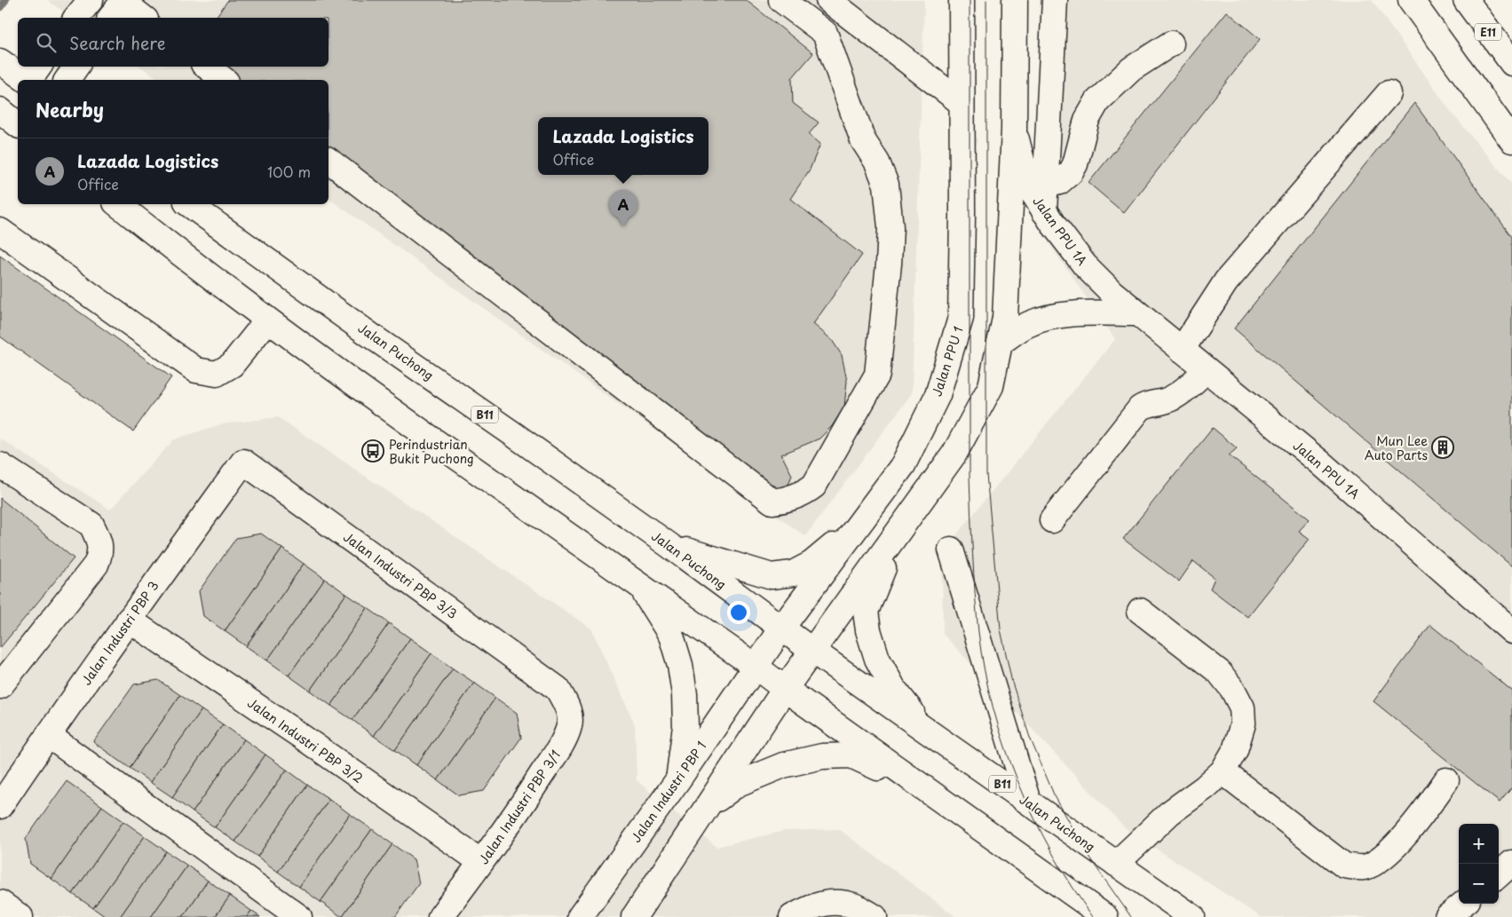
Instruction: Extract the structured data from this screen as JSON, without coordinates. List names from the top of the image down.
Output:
{
  "streets": {
    "main road": [
      "E11",
      "Jalan PPU 1A",
      "Jalan Puchong",
      "Jalan PPU 1",
      "B11",
      "Jalan Industri PBP 3/3",
      "Jalan Industri PBP 3",
      "Jalan Industri PBP 3/2",
      "Jalan Industri PBP 1",
      "Jalan Industri PBP 3/1"
    ]
  },
  "crossings": [
    ["Jalan Puchong", "Jalan PPU 1"],
    ["Jalan PPU 1", "Jalan Industri PBP 1"],
    ["Jalan Industri PBP 3/3", "Jalan Industri PBP 3"],
    ["Jalan Industri PBP 3/3", "Jalan Industri PBP 3/1"],
    ["Jalan Industri PBP 3", "Jalan Industri PBP 3/2"],
    ["Jalan Industri PBP 3/2", "Jalan Industri PBP 3/1"]
  ],
  "places": {
    "building": ["Mun Lee Auto Parts"],
    "bus stop": ["Perindustrian Bukit Puchong"]
  },
  "page": {
    "search": "Search here",
    "heading": "Nearby",
    "popup": ["Lazada Logistics", "Office"],
    "list": [
      {
        "mark": "A",
        "name": "Lazada Logistics",
        "note": "Office",
        "value": "100 m"
      }
    ],
    "pins": "A",
    "map_buttons": ["+", "−"]
  }
}
